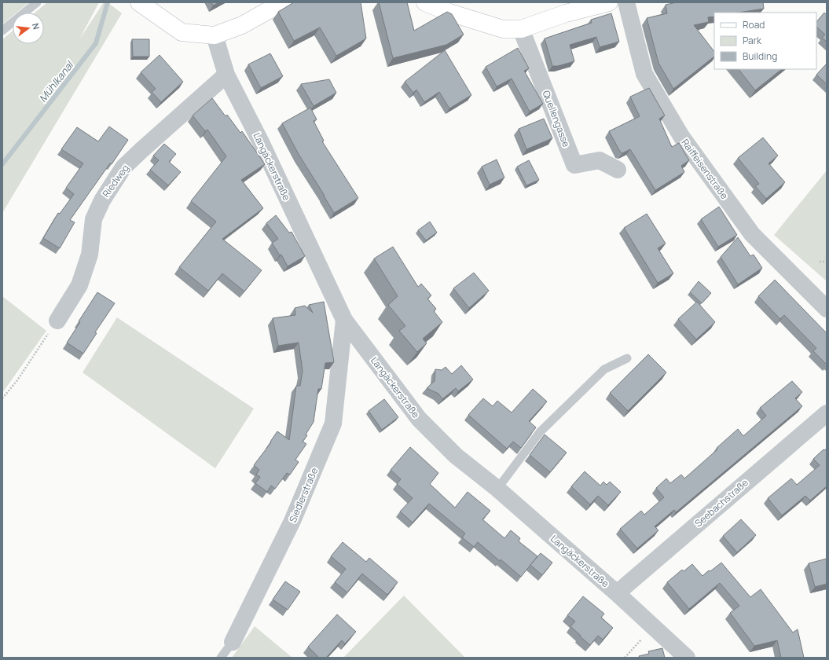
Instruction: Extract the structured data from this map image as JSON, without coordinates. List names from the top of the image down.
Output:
{
  "streets": {
    "street": [
      "Quellengasse",
      "Langäckerstraße",
      "Raiffeisenstraße",
      "Riedweg",
      "Siedlerstraße",
      "Seebachstraße"
    ]
  },
  "crossings": [
    ["Langäckerstraße", "Riedweg"],
    ["Langäckerstraße", "Siedlerstraße"],
    ["Langäckerstraße", "Seebachstraße"]
  ],
  "water": ["Mühlkanal"],
  "legend": ["Road", "Park", "Building"],
  "north": "right"
}
